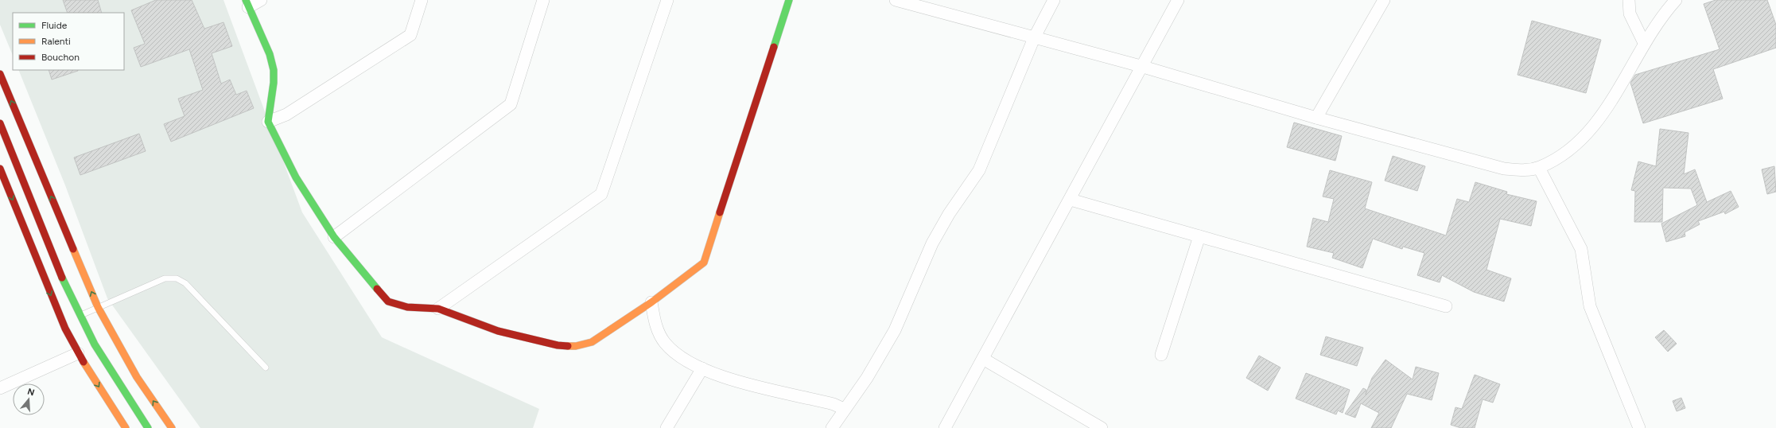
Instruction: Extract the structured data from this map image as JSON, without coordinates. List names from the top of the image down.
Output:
{
  "legend": ["Fluide", "Ralenti", "Bouchon"],
  "north": "top"
}
